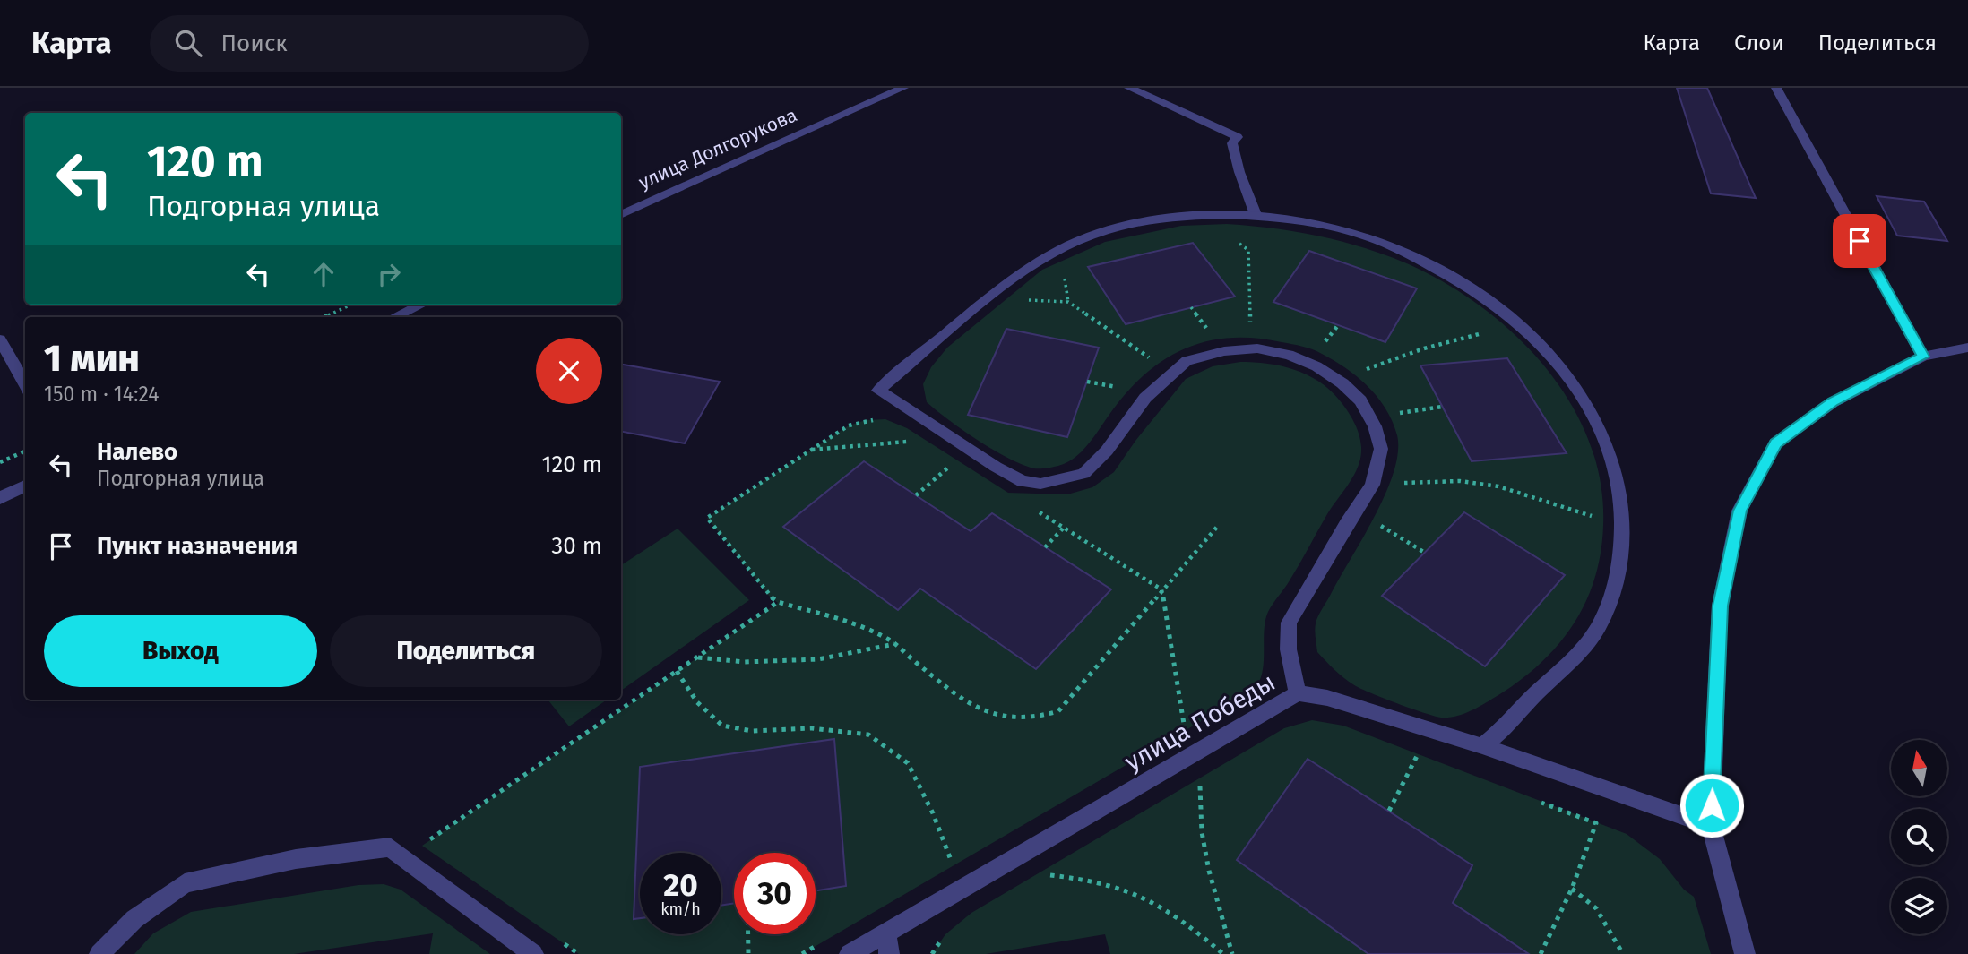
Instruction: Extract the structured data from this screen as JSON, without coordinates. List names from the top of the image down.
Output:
{
  "streets": {
    "street": ["улица Долгорукова", "улица Победы"]
  },
  "north": "top",
  "page": {
    "header": "Карта",
    "search": "Поиск",
    "nav": ["Карта", "Слои", "Поделиться"],
    "turn": ["120 m", "Подгорная улица"],
    "heading": ["1 мин", "150 m · 14:24"],
    "list": [
      {
        "name": "Налево",
        "note": "Подгорная улица",
        "value": "120 m"
      },
      {
        "name": "Пункт назначения",
        "value": "30 m"
      }
    ],
    "buttons": ["Выход", "Поделиться"],
    "speed": "20 km/h",
    "limit": "30"
  }
}
